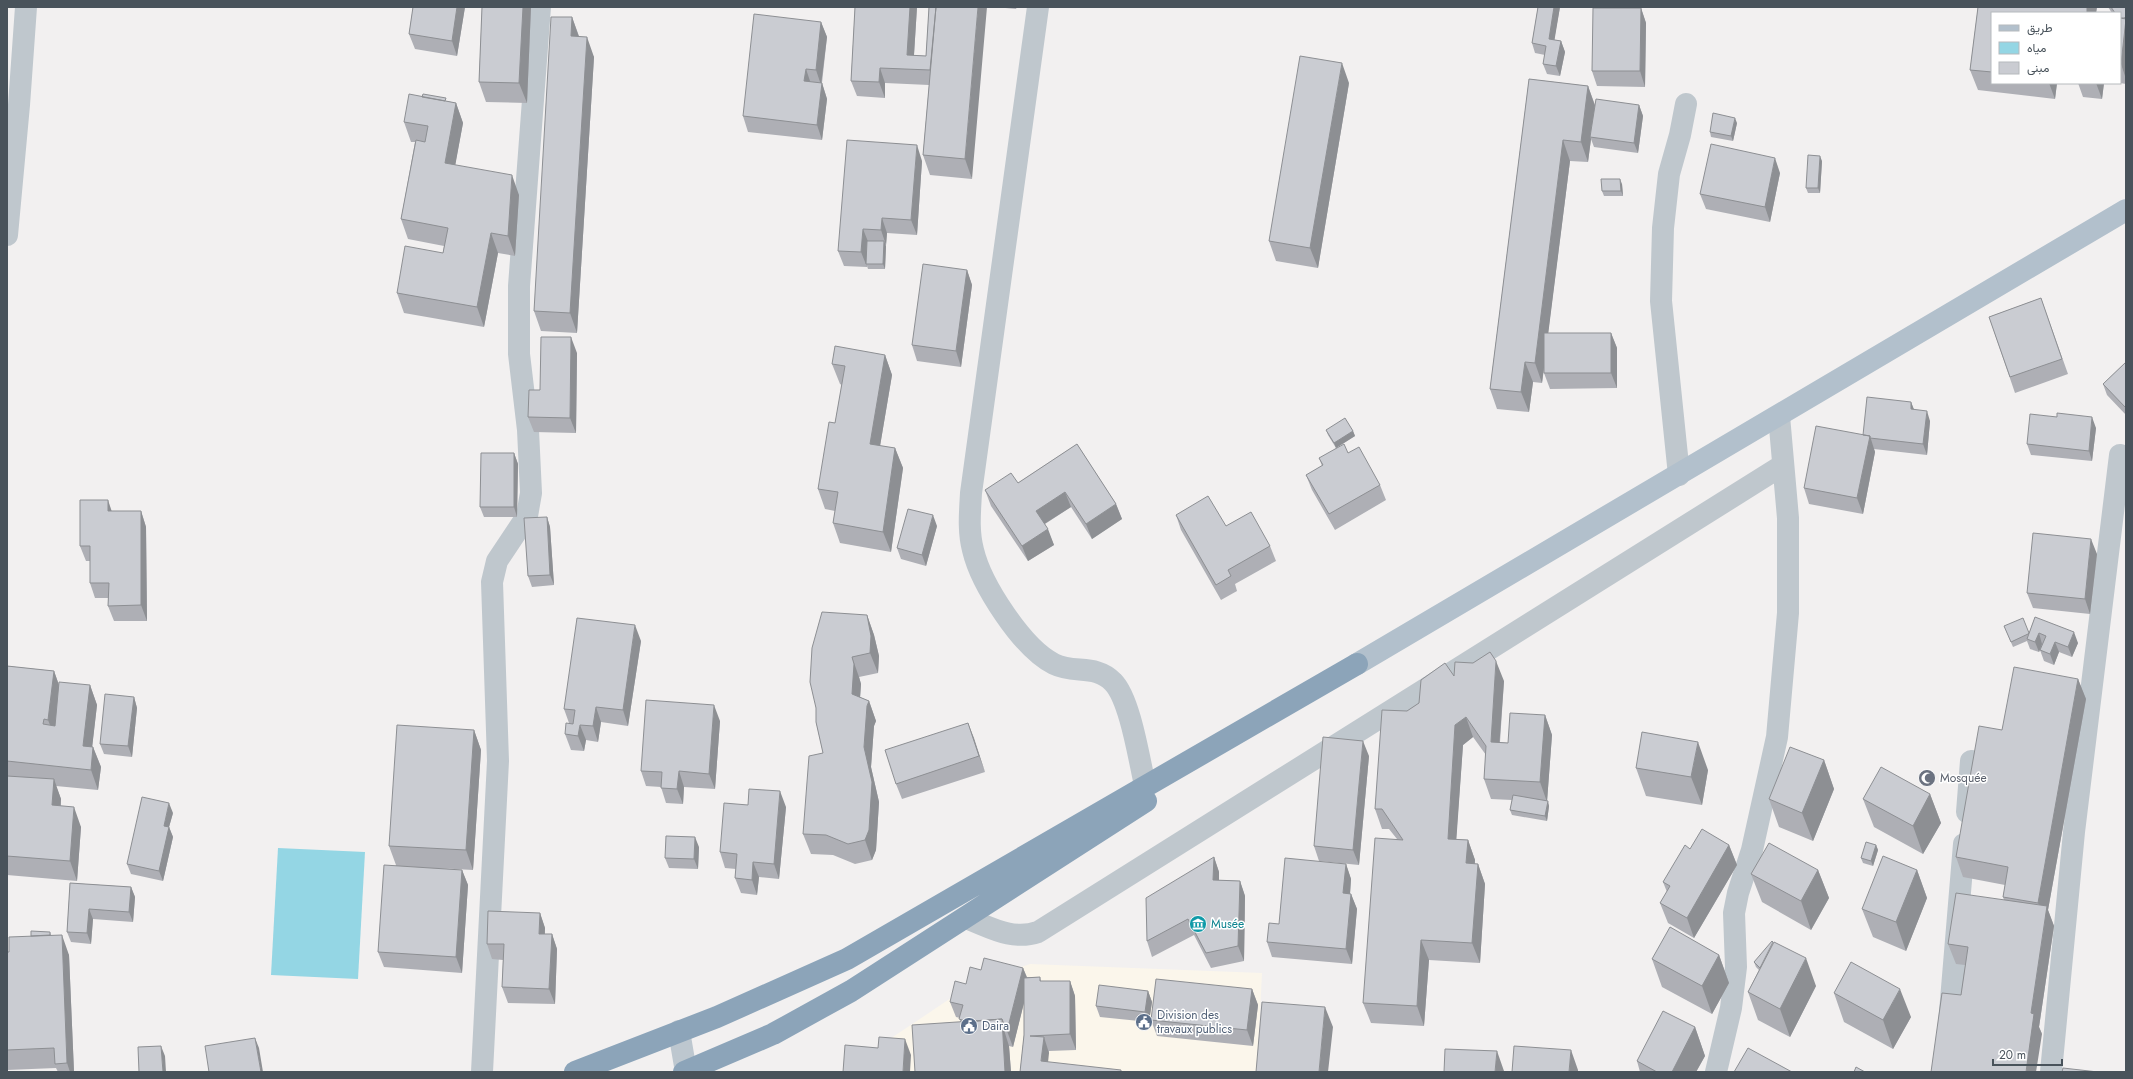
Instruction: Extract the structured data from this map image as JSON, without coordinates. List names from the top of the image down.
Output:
{
  "places": {
    "mosque": ["Mosquée"],
    "museum": ["Musée"],
    "public building": ["Division des travaux publics", "Daira"]
  },
  "legend": ["طريق", "مياه", "مبنى"],
  "scale_bar": "20 m"
}
